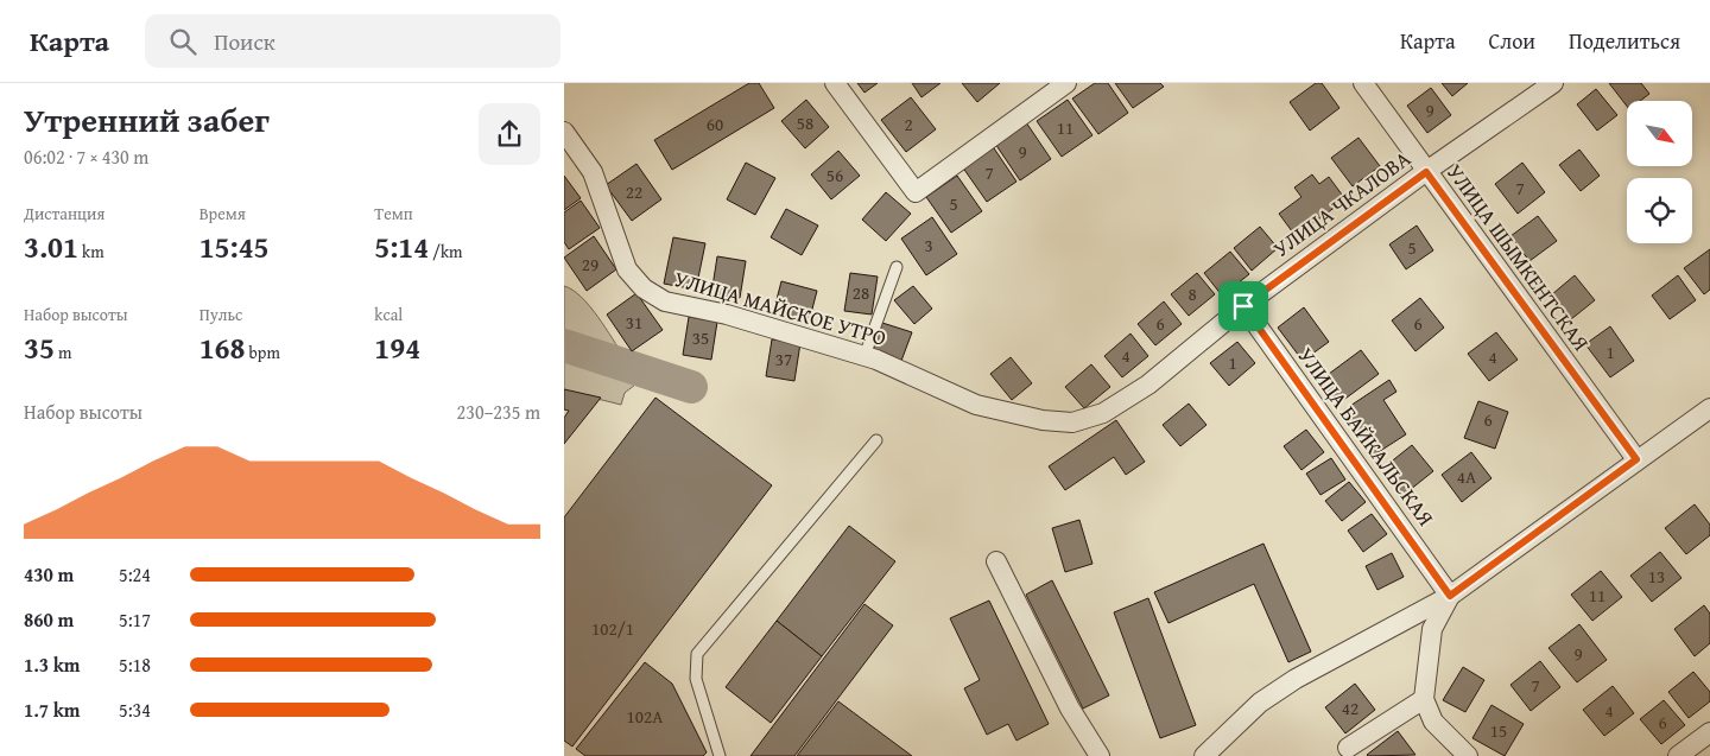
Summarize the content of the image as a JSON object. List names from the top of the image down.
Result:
{
  "streets": {
    "street": [
      "УЛИЦА ЧКАЛОВА",
      "УЛИЦА ШЫМКЕНТСКАЯ",
      "УЛИЦА МАЙСКОЕ УТРО",
      "УЛИЦА БАЙКАЛЬСКАЯ"
    ]
  },
  "crossings": [
    ["УЛИЦА ЧКАЛОВА", "УЛИЦА ШЫМКЕНТСКАЯ"],
    ["УЛИЦА ЧКАЛОВА", "УЛИЦА МАЙСКОЕ УТРО"],
    ["УЛИЦА ЧКАЛОВА", "УЛИЦА БАЙКАЛЬСКАЯ"]
  ],
  "house_numbers": [
    "9",
    "58",
    "60",
    "2",
    "11",
    "9",
    "7",
    "56",
    "7",
    "22",
    "5",
    "3",
    "5",
    "29",
    "28",
    "8",
    "31",
    "6",
    "6",
    "35",
    "1",
    "4",
    "4",
    "37",
    "1",
    "6",
    "4А",
    "13",
    "11",
    "102/1",
    "9",
    "7",
    "42",
    "4",
    "102А",
    "6",
    "15"
  ],
  "north": "bottom right",
  "page": {
    "header": "Карта",
    "search": "Поиск",
    "nav": ["Карта", "Слои", "Поделиться"],
    "heading": ["Утренний забег", "06:02 · 7 × 430 m"],
    "stats": [
      ["Дистанция", "3.01 km"],
      ["Время", "15:45"],
      ["Темп", "5:14 /km"],
      ["Набор высоты", "35 m"],
      ["Пульс", "168 bpm"],
      ["kcal", "194"]
    ],
    "chart": ["Набор высоты", "230–235 m"],
    "list": [
      {
        "name": "430 m",
        "note": "5:24"
      },
      {
        "name": "860 m",
        "note": "5:17"
      },
      {
        "name": "1.3 km",
        "note": "5:18"
      },
      {
        "name": "1.7 km",
        "note": "5:34"
      }
    ]
  }
}
